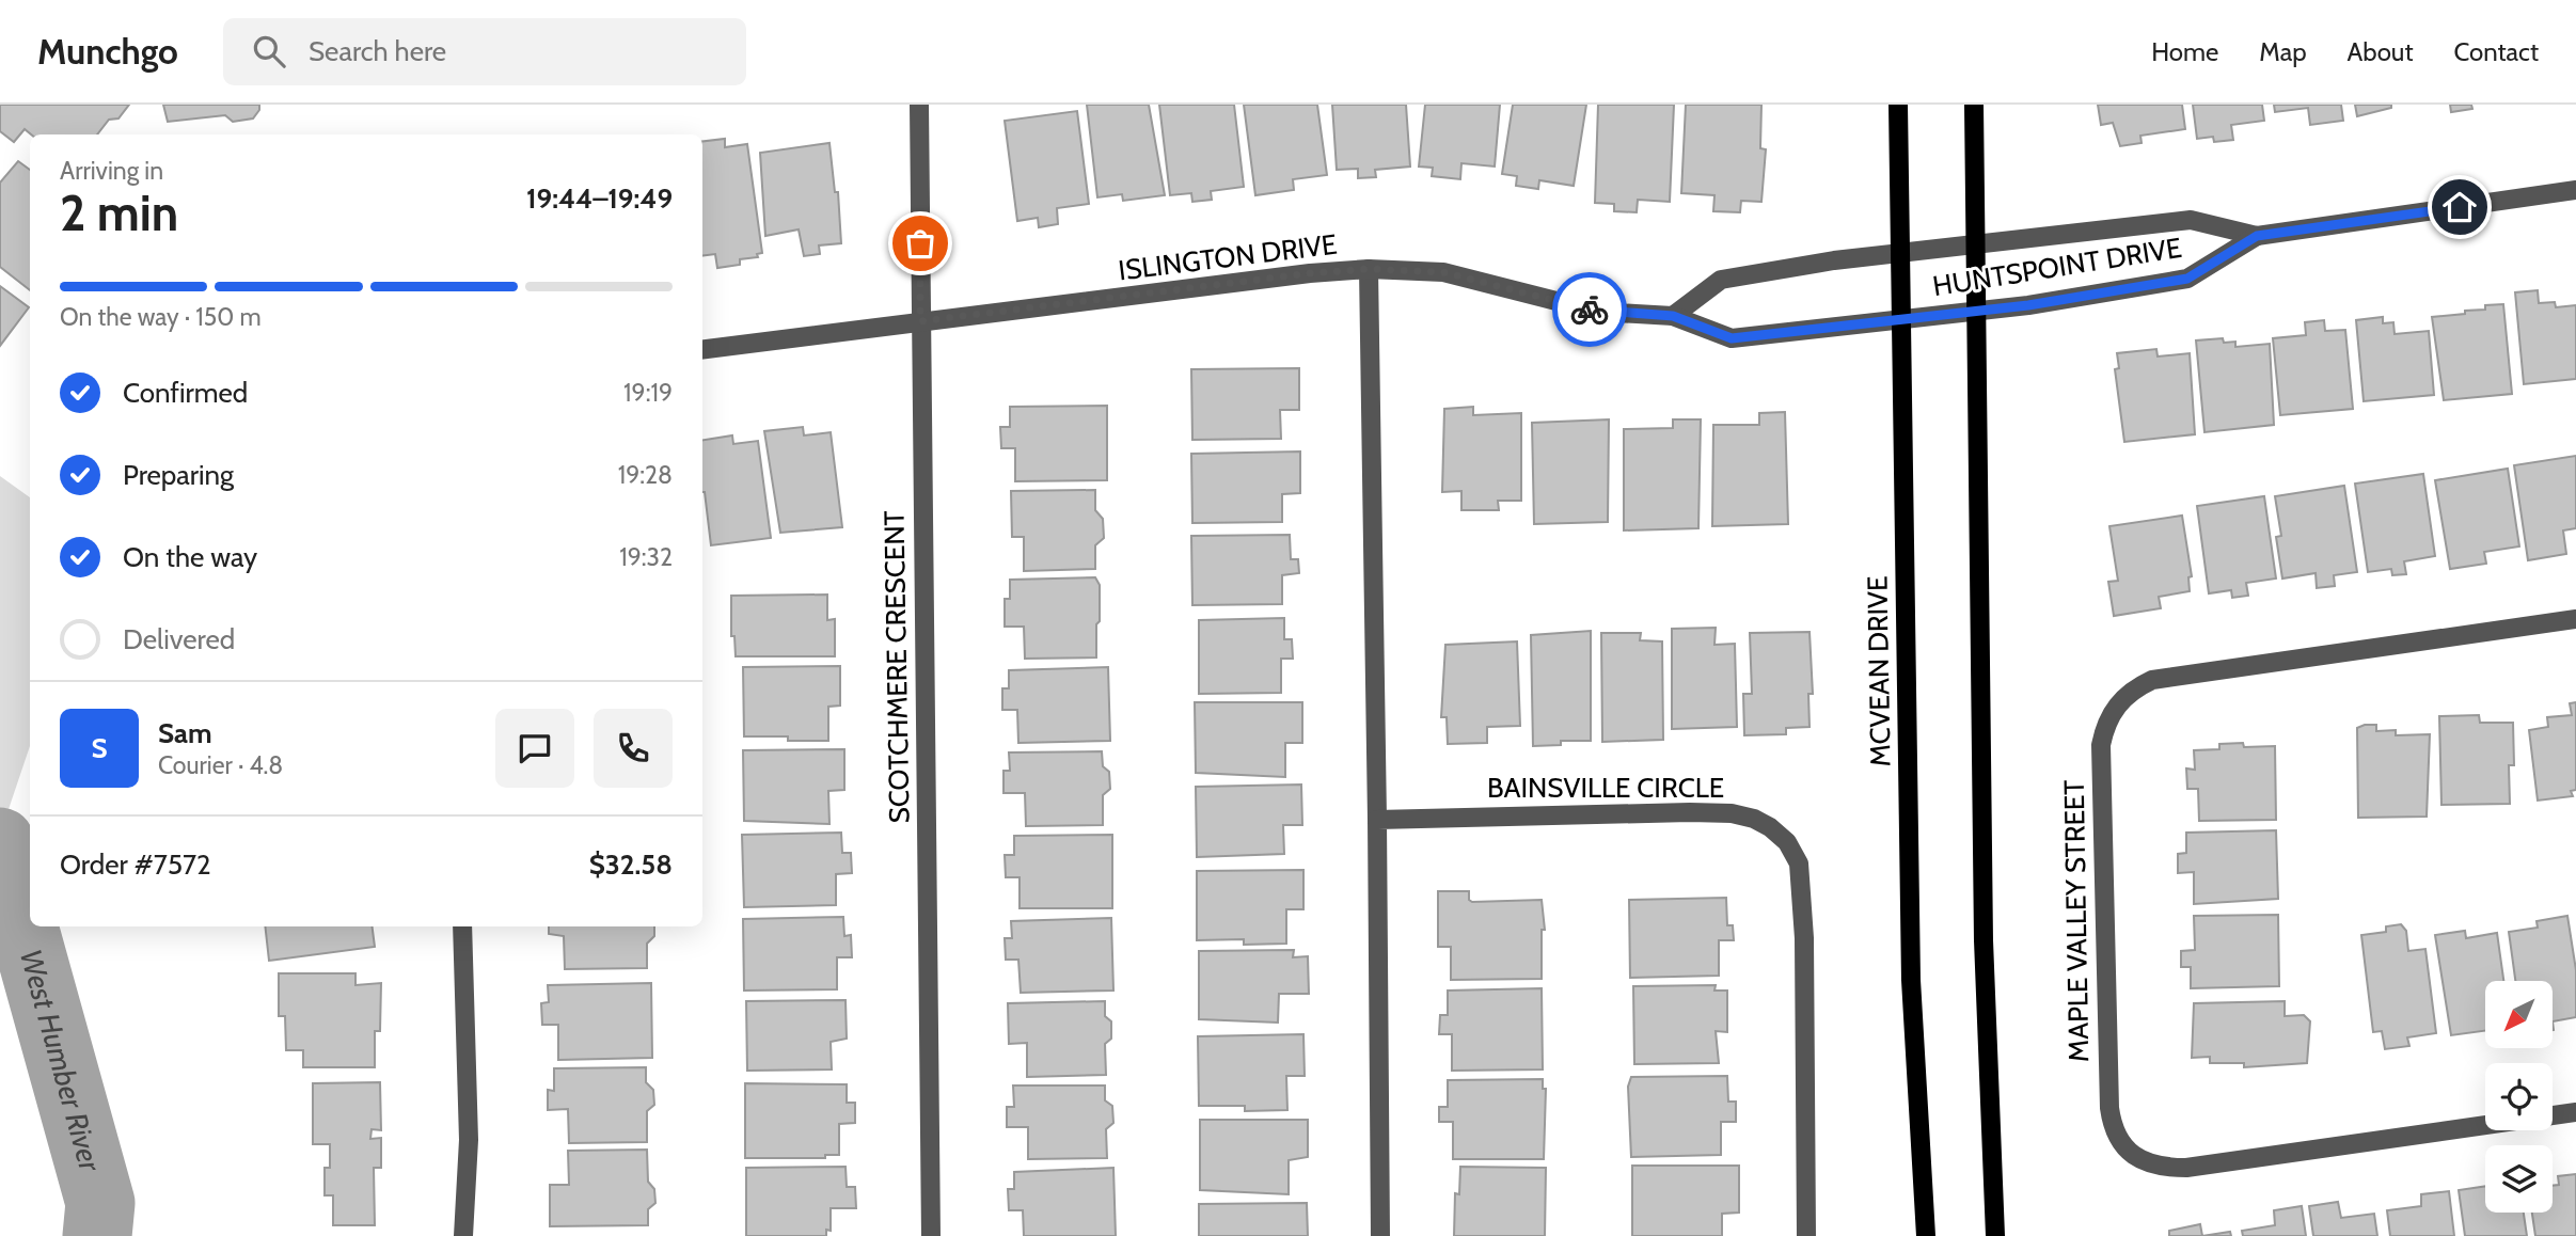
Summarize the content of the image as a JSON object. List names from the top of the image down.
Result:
{
  "streets": {
    "main road": ["MCVEAN DRIVE"],
    "street": [
      "ISLINGTON DRIVE",
      "HUNTSPOINT DRIVE",
      "SCOTCHMERE CRESCENT",
      "BAINSVILLE CIRCLE",
      "MAPLE VALLEY STREET"
    ]
  },
  "crossings": [
    ["ISLINGTON DRIVE", "HUNTSPOINT DRIVE"],
    ["ISLINGTON DRIVE", "SCOTCHMERE CRESCENT"],
    ["ISLINGTON DRIVE", "MCVEAN DRIVE"],
    ["HUNTSPOINT DRIVE", "MCVEAN DRIVE"]
  ],
  "water": ["West Humber River"],
  "north": "bottom left",
  "page": {
    "header": "Munchgo",
    "search": "Search here",
    "nav": [
      "Home",
      "Map",
      "About",
      "Contact"
    ],
    "heading": ["2 min", "Arriving in", "19:44–19:49"],
    "panel": [
      "Sam",
      "Courier · 4.8",
      "Order #7572",
      "$32.58"
    ],
    "bar": "On the way · 150 m",
    "list": [
      ["Confirmed", "19:19"],
      ["Preparing", "19:28"],
      ["On the way", "19:32"],
      "Delivered"
    ],
    "round": "S"
  }
}
